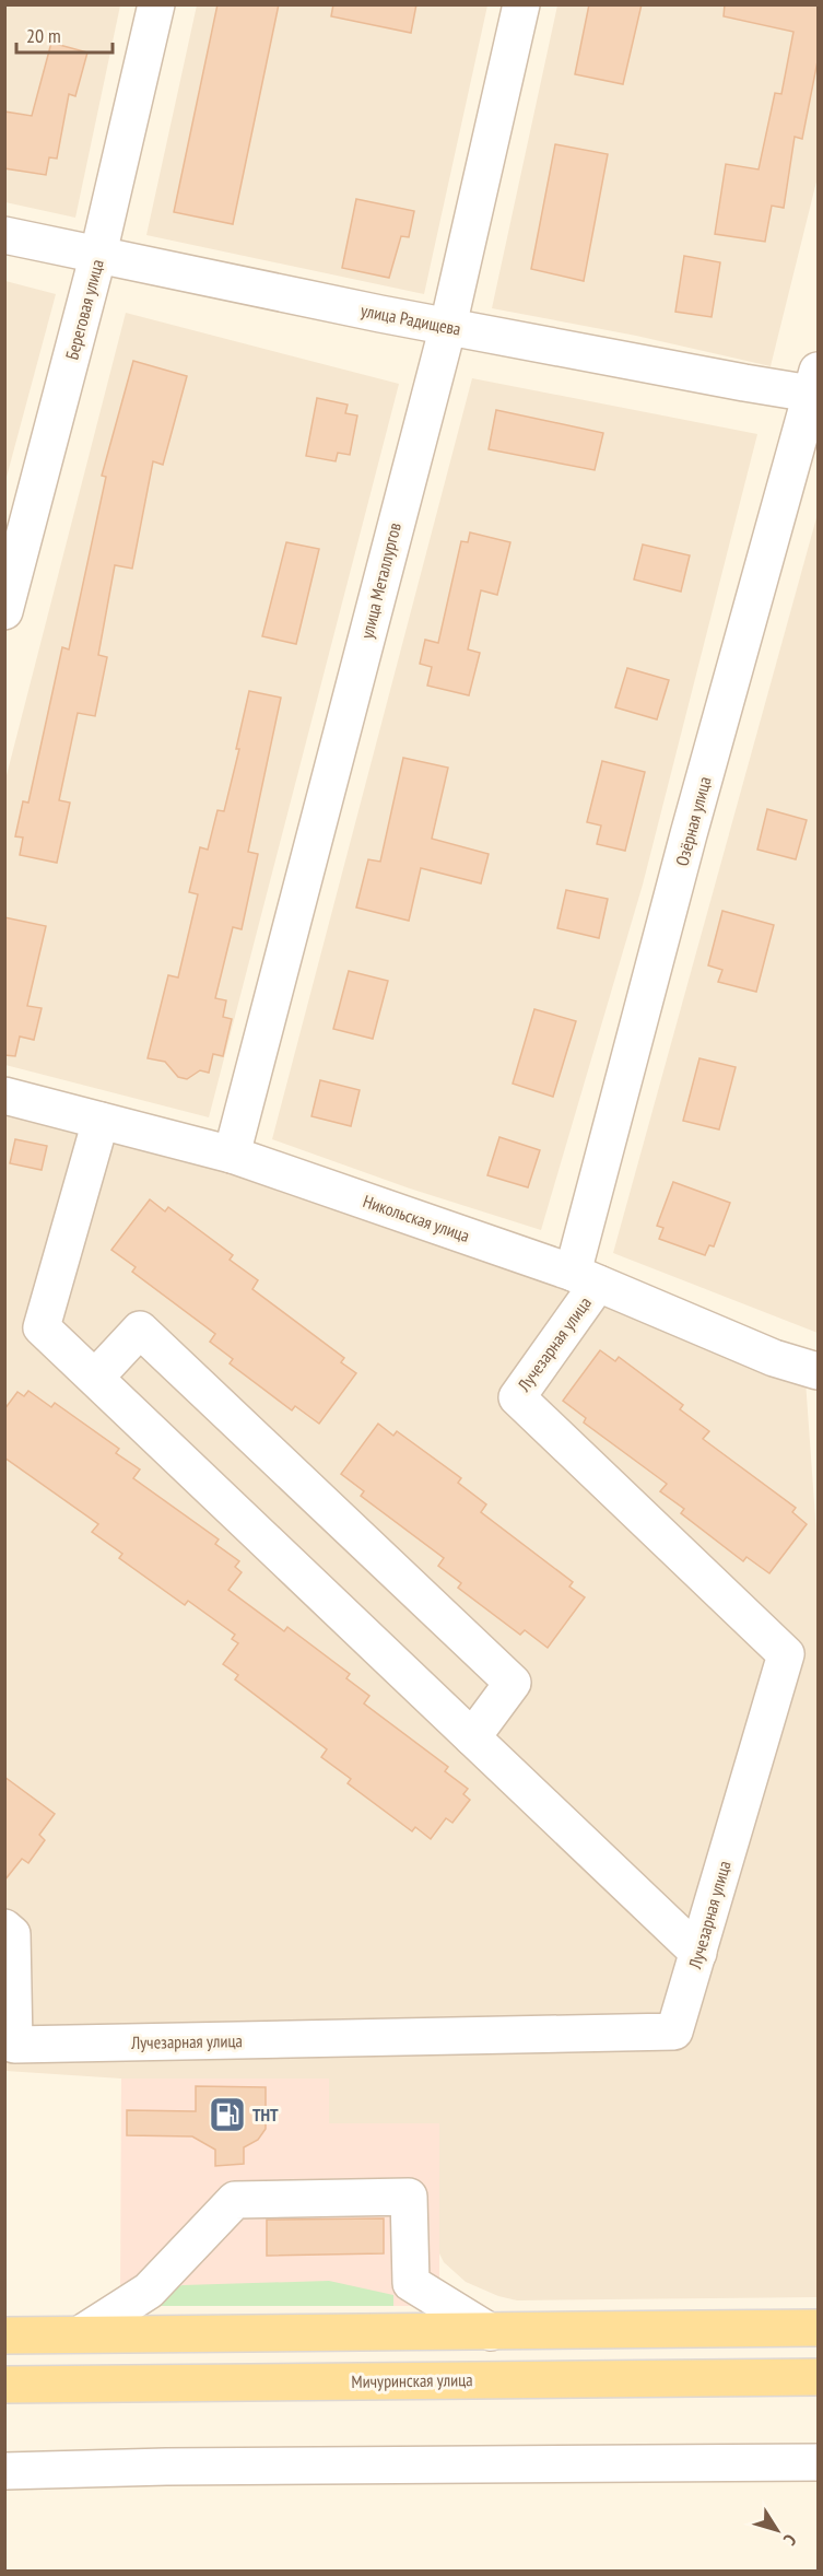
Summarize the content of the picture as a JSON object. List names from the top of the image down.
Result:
{
  "streets": {
    "main road": ["Мичуринская улица"],
    "street": [
      "Береговая улица",
      "улица Радищева",
      "улица Металлургов",
      "Озёрная улица",
      "Никольская улица",
      "Лучезарная улица"
    ]
  },
  "crossings": [
    ["Береговая улица", "улица Радищева"],
    ["улица Радищева", "улица Металлургов"],
    ["улица Радищева", "Озёрная улица"],
    ["улица Металлургов", "Никольская улица"],
    ["Озёрная улица", "Никольская улица"],
    ["Озёрная улица", "Лучезарная улица"],
    ["Никольская улица", "Лучезарная улица"]
  ],
  "places": {
    "fuel station": ["ТНТ"]
  },
  "scale_bar": "20 m",
  "north": "bottom right"
}
